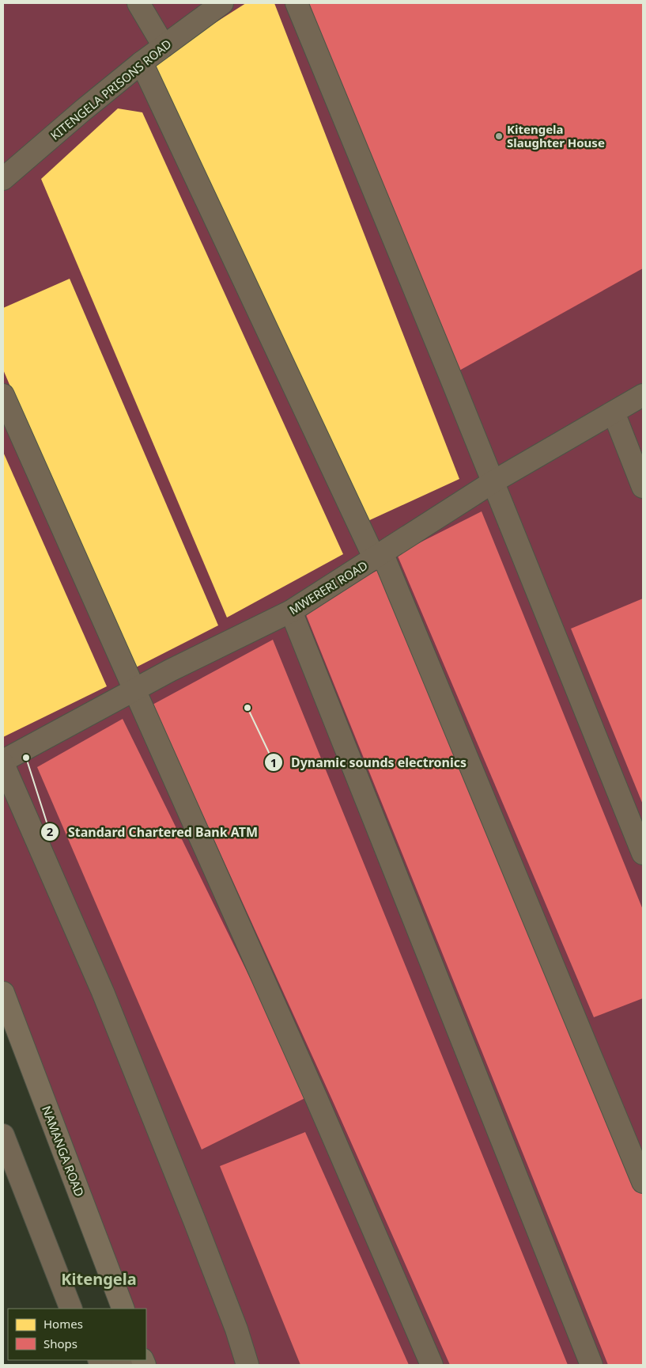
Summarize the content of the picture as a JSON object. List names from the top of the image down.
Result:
{
  "streets": {
    "highway": ["NAMANGA ROAD"],
    "street": ["KITENGELA PRISONS ROAD", "MWERERI ROAD"]
  },
  "districts": ["Kitengela"],
  "places": ["Kitengela Slaughter House", "Dynamic sounds electronics", "Standard Chartered Bank ATM"],
  "legend": ["Homes", "Shops"]
}
